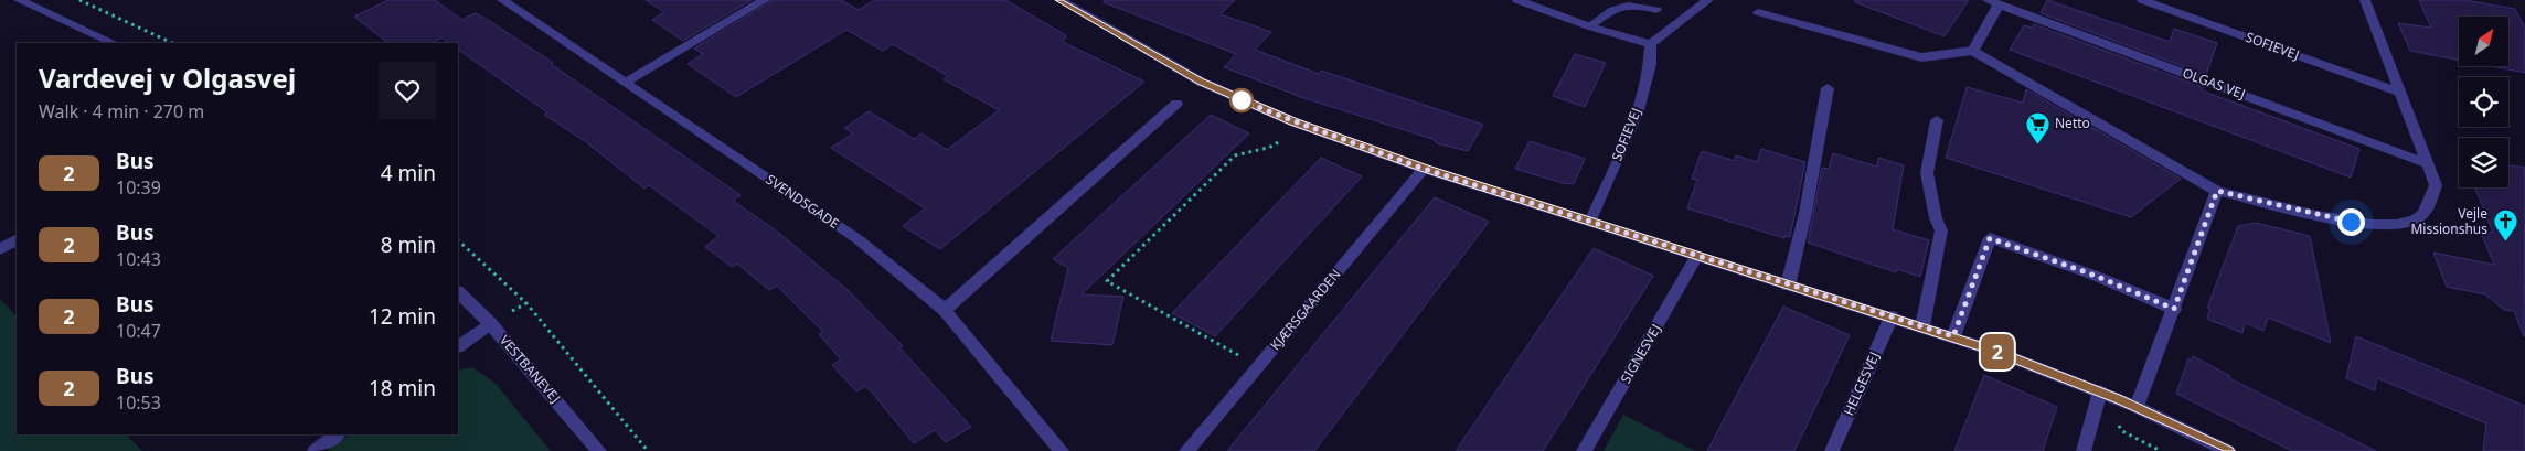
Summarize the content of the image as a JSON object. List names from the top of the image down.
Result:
{
  "streets": {
    "street": [
      "SOFIEVEJ",
      "OLGAS VEJ",
      "SVENDSGADE",
      "KJÆRSGAARDEN",
      "SIGNESVEJ",
      "VESTBANEVEJ",
      "HELGESVEJ"
    ]
  },
  "places": {
    "supermarket": ["Netto"],
    "church": ["Vejle Missionshus"]
  },
  "lines": ["bus line 2"],
  "north": "top right",
  "page": {
    "on_map": "2",
    "heading": ["Vardevej v Olgasvej", "Walk · 4 min · 270 m"],
    "list": [
      {
        "mark": "2",
        "name": "Bus",
        "note": "10:39",
        "value": "4 min"
      },
      {
        "mark": "2",
        "name": "Bus",
        "note": "10:43",
        "value": "8 min"
      },
      {
        "mark": "2",
        "name": "Bus",
        "note": "10:47",
        "value": "12 min"
      },
      {
        "mark": "2",
        "name": "Bus",
        "note": "10:53",
        "value": "18 min"
      }
    ]
  }
}
